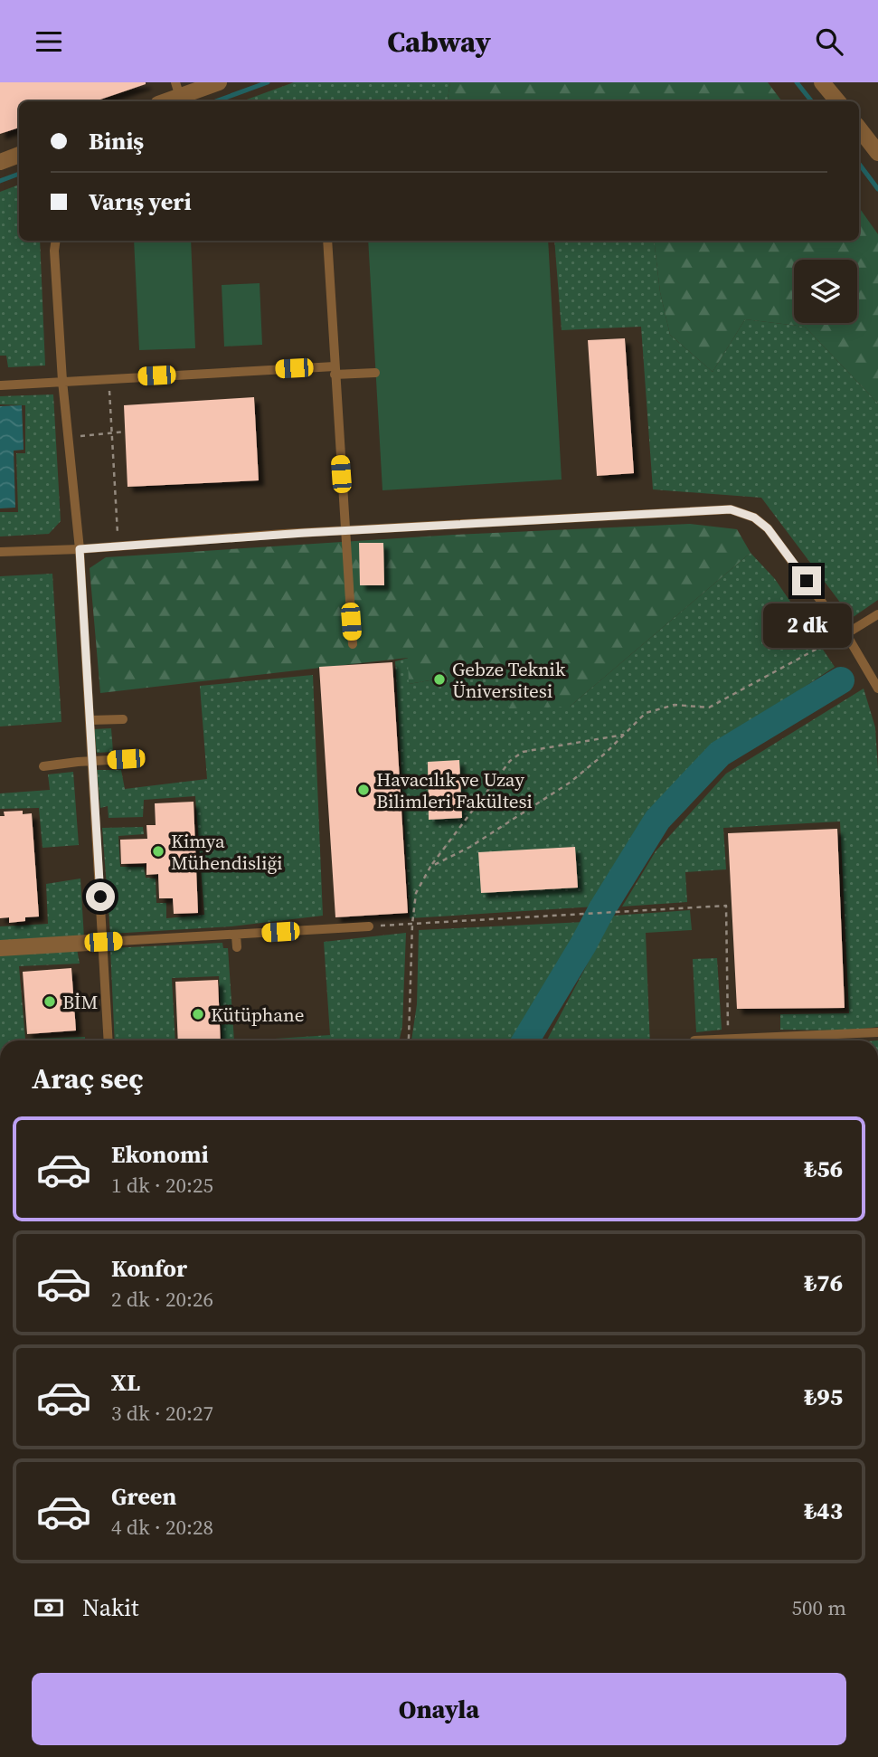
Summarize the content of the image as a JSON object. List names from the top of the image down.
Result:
{
  "places": [
    "Gebze Teknik Üniversitesi",
    "Havacılık ve Uzay Bilimleri Fakültesi",
    "Kimya Mühendisliği",
    "BİM",
    "Kütüphane"
  ],
  "page": {
    "header": "Cabway",
    "banner": ["Biniş", "Varış yeri"],
    "bubble": "2 dk",
    "heading": "Araç seç",
    "list": [
      {
        "name": "Ekonomi",
        "note": "1 dk · 20:25",
        "value": "₺56"
      },
      {
        "name": "Konfor",
        "note": "2 dk · 20:26",
        "value": "₺76"
      },
      {
        "name": "XL",
        "note": "3 dk · 20:27",
        "value": "₺95"
      },
      {
        "name": "Green",
        "note": "4 dk · 20:28",
        "value": "₺43"
      }
    ],
    "pay": ["Nakit", "500 m"],
    "buttons": "Onayla"
  }
}
